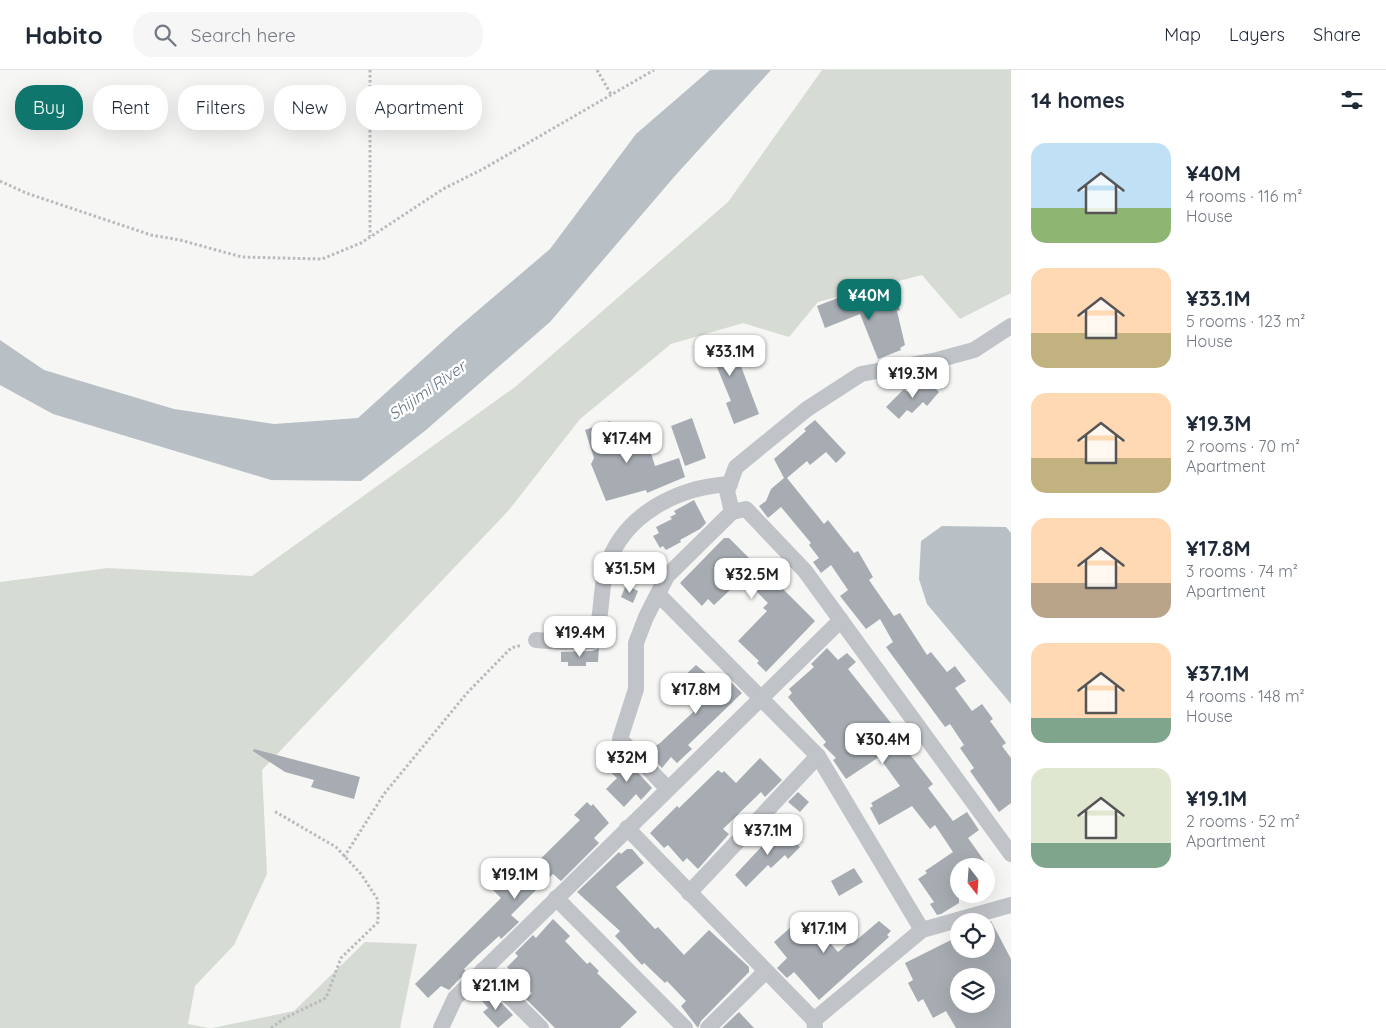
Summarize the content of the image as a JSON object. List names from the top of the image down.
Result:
{
  "water": ["Shijimi River"],
  "north": "bottom",
  "page": {
    "header": "Habito",
    "search": "Search here",
    "nav": ["Map", "Layers", "Share"],
    "heading": "14 homes",
    "chip": [
      "Buy",
      "Rent",
      "Filters",
      "New",
      "Apartment"
    ],
    "list": [
      {
        "name": "¥40M",
        "note": "4 rooms · 116 m² · House"
      },
      {
        "name": "¥33.1M",
        "note": "5 rooms · 123 m² · House"
      },
      {
        "name": "¥19.3M",
        "note": "2 rooms · 70 m² · Apartment"
      },
      {
        "name": "¥17.8M",
        "note": "3 rooms · 74 m² · Apartment"
      },
      {
        "name": "¥37.1M",
        "note": "4 rooms · 148 m² · House"
      },
      {
        "name": "¥19.1M",
        "note": "2 rooms · 52 m² · Apartment"
      }
    ],
    "price": [
      "¥40M",
      "¥33.1M",
      "¥19.3M",
      "¥17.4M",
      "¥31.5M",
      "¥32.5M",
      "¥19.4M",
      "¥17.8M",
      "¥30.4M",
      "¥32M",
      "¥37.1M",
      "¥19.1M",
      "¥17.1M",
      "¥21.1M"
    ]
  }
}
